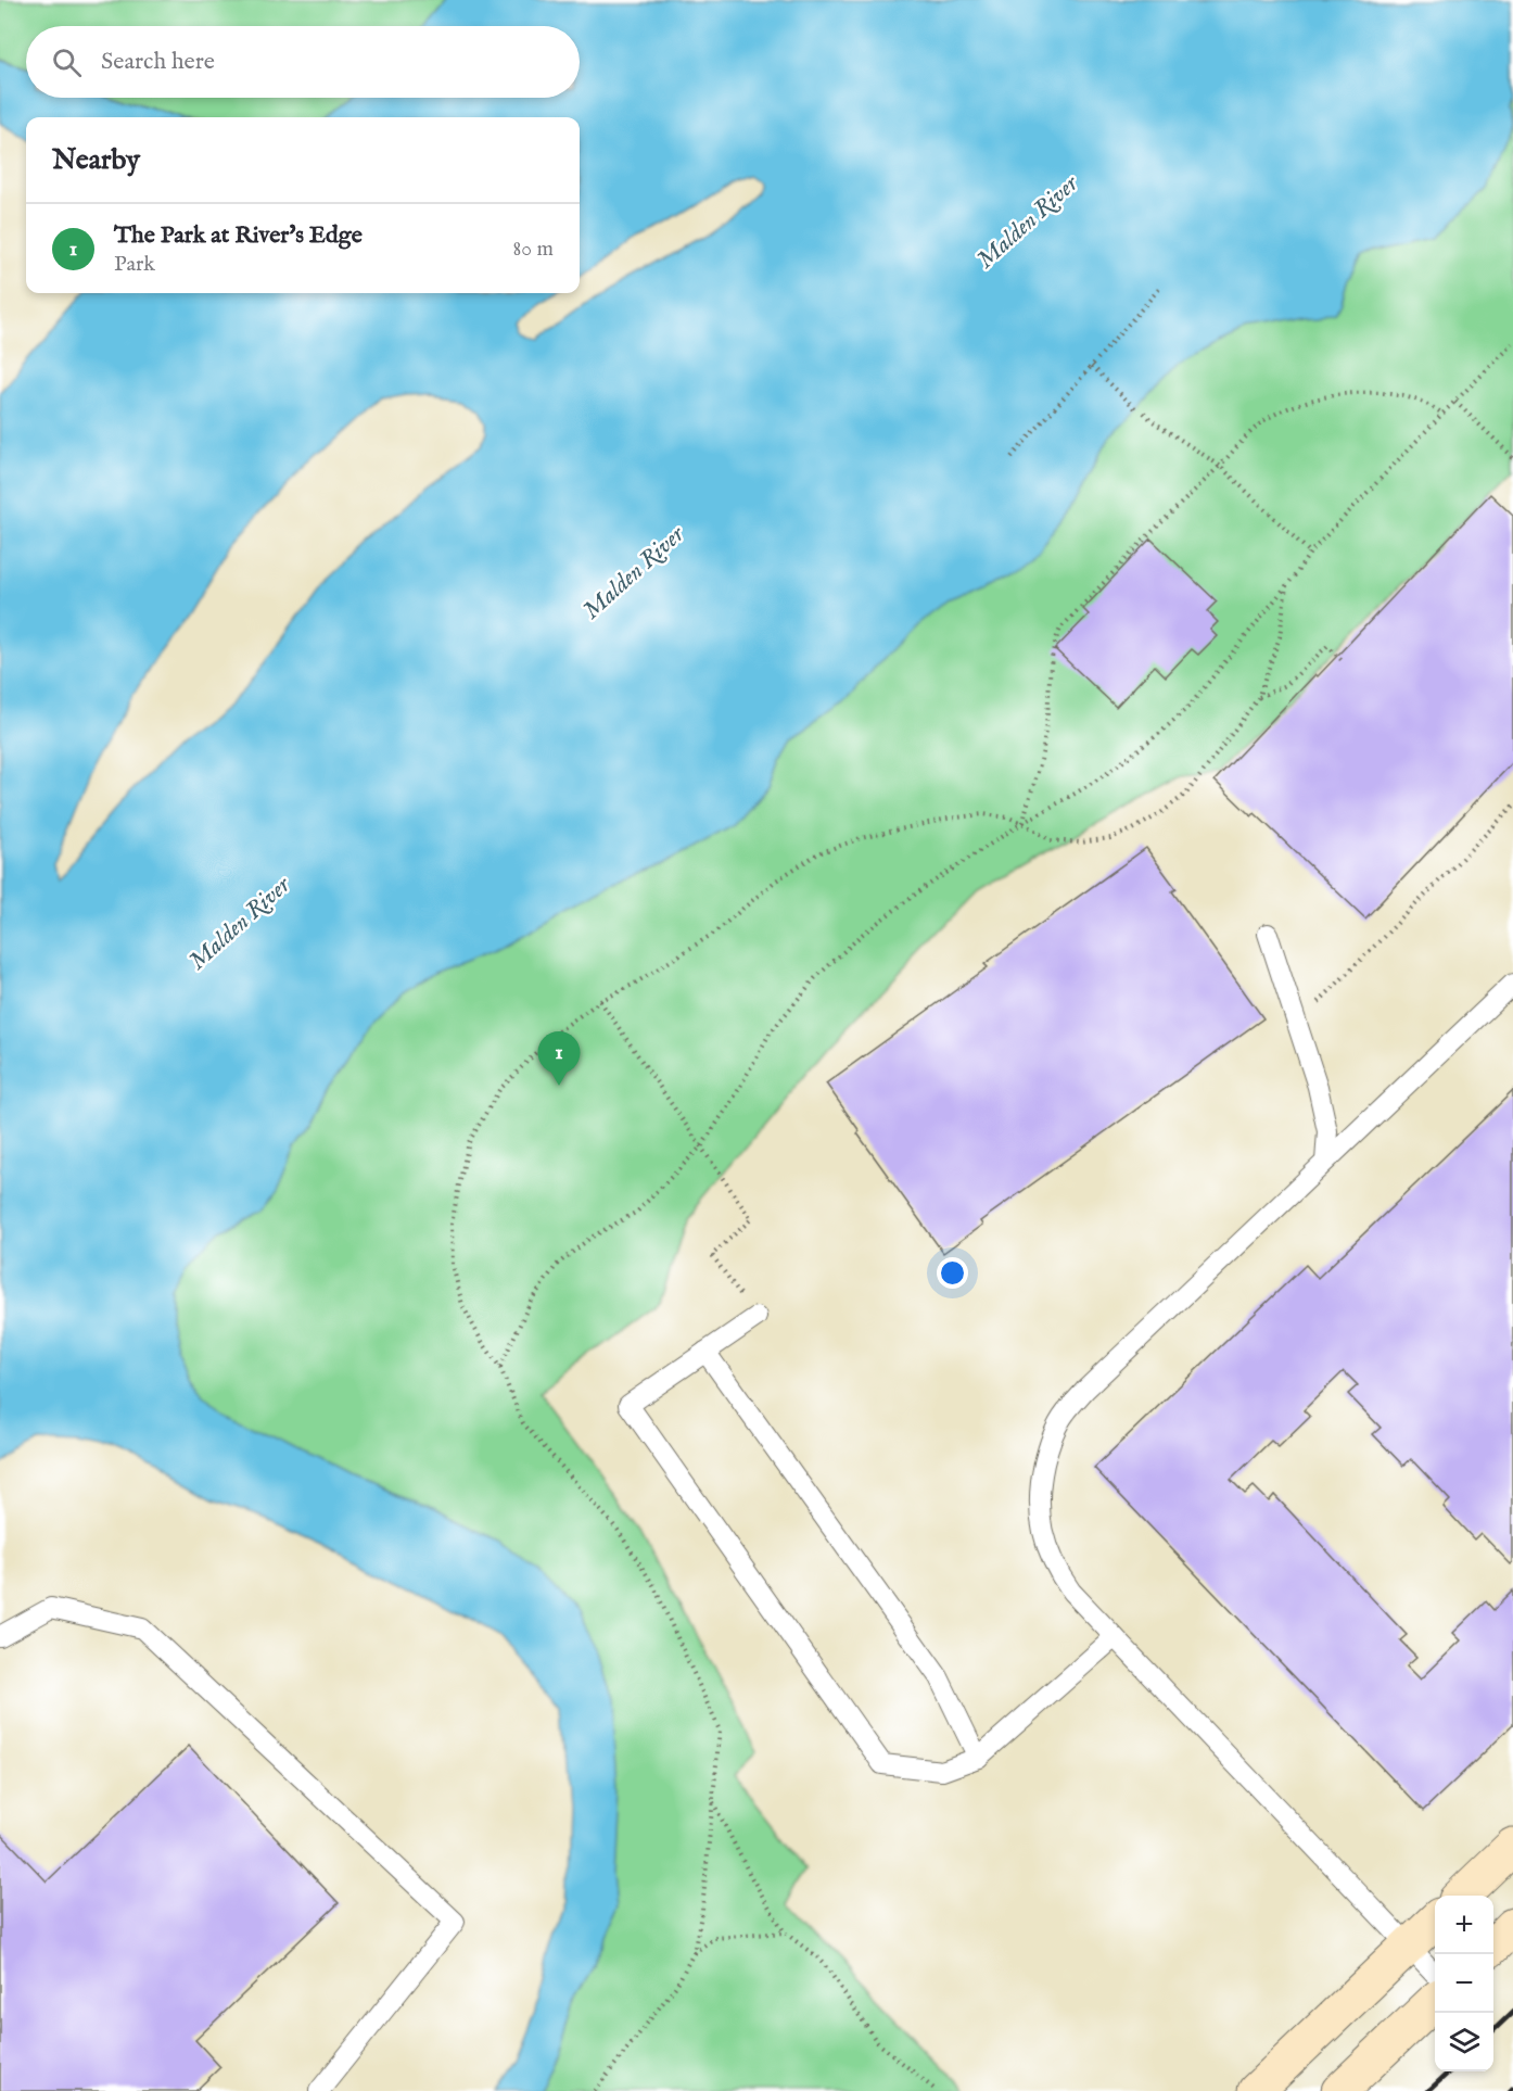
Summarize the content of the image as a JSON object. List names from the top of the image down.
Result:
{
  "water": ["Malden River"],
  "page": {
    "search": "Search here",
    "heading": "Nearby",
    "list": [
      {
        "mark": "1",
        "name": "The Park at River's Edge",
        "note": "Park",
        "value": "80 m"
      }
    ],
    "pins": "1",
    "map_buttons": ["+", "−"]
  }
}
